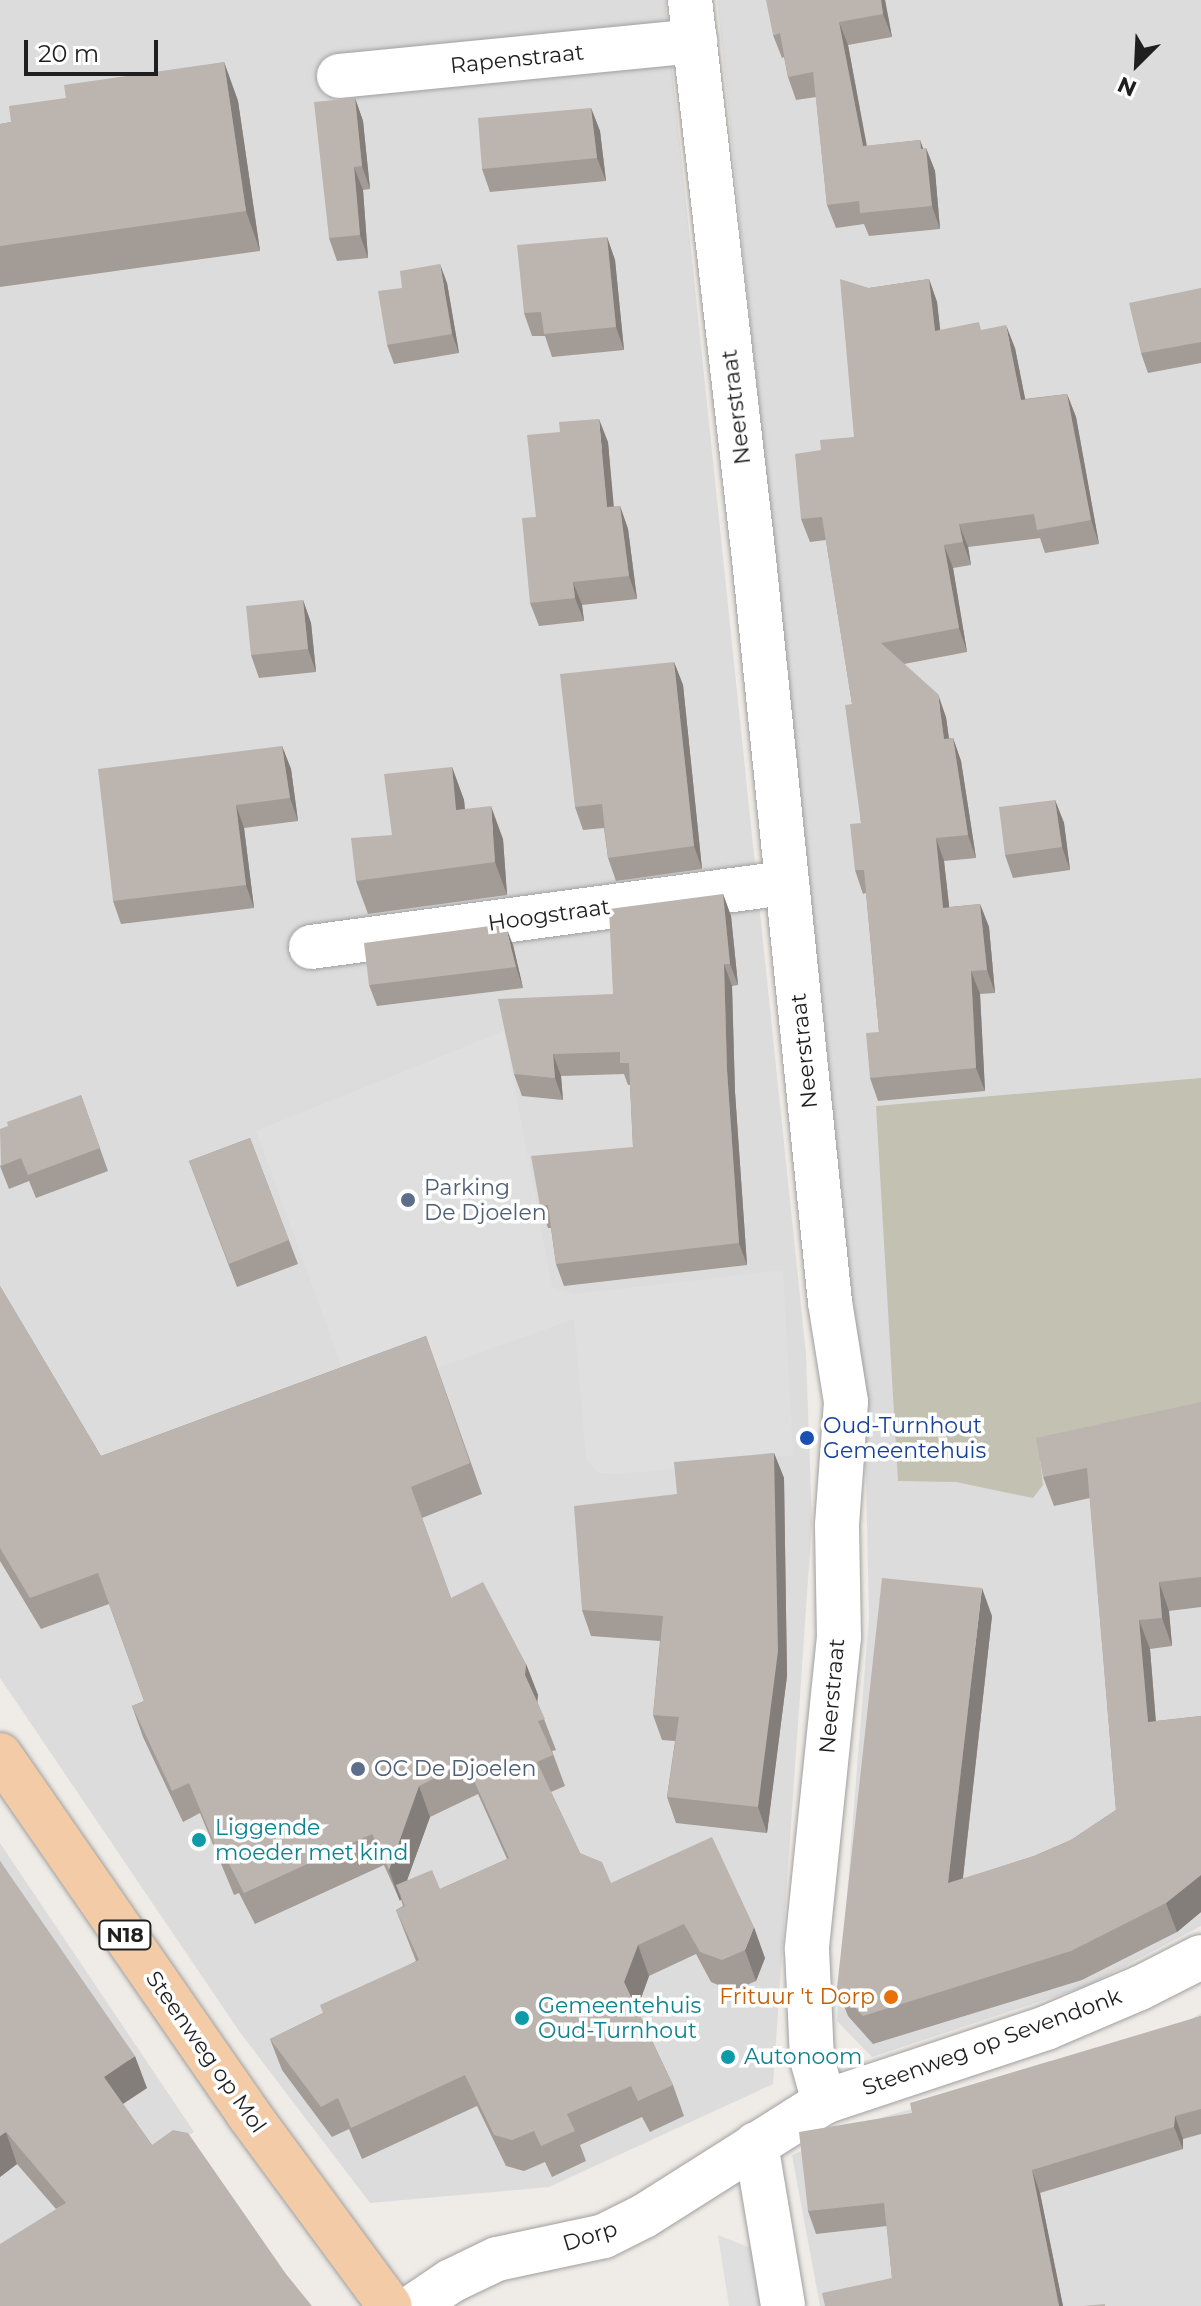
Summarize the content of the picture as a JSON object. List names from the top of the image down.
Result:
{
  "streets": {
    "main road": ["N18", "Steenweg op Mol"],
    "street": [
      "Rapenstraat",
      "Neerstraat",
      "Hoogstraat",
      "Steenweg op Sevendonk",
      "Dorp"
    ]
  },
  "crossings": [
    ["Rapenstraat", "Neerstraat"],
    ["Neerstraat", "Hoogstraat"],
    ["Neerstraat", "Steenweg op Sevendonk"],
    ["Neerstraat", "Dorp"],
    ["Steenweg op Sevendonk", "Dorp"]
  ],
  "places": [
    "Parking De Djoelen",
    "Oud-Turnhout Gemeentehuis",
    "OC De Djoelen",
    "Liggende moeder met kind",
    "Frituur 't Dorp",
    "Gemeentehuis Oud-Turnhout",
    "Autonoom"
  ],
  "scale_bar": "20 m",
  "north": "bottom left"
}
